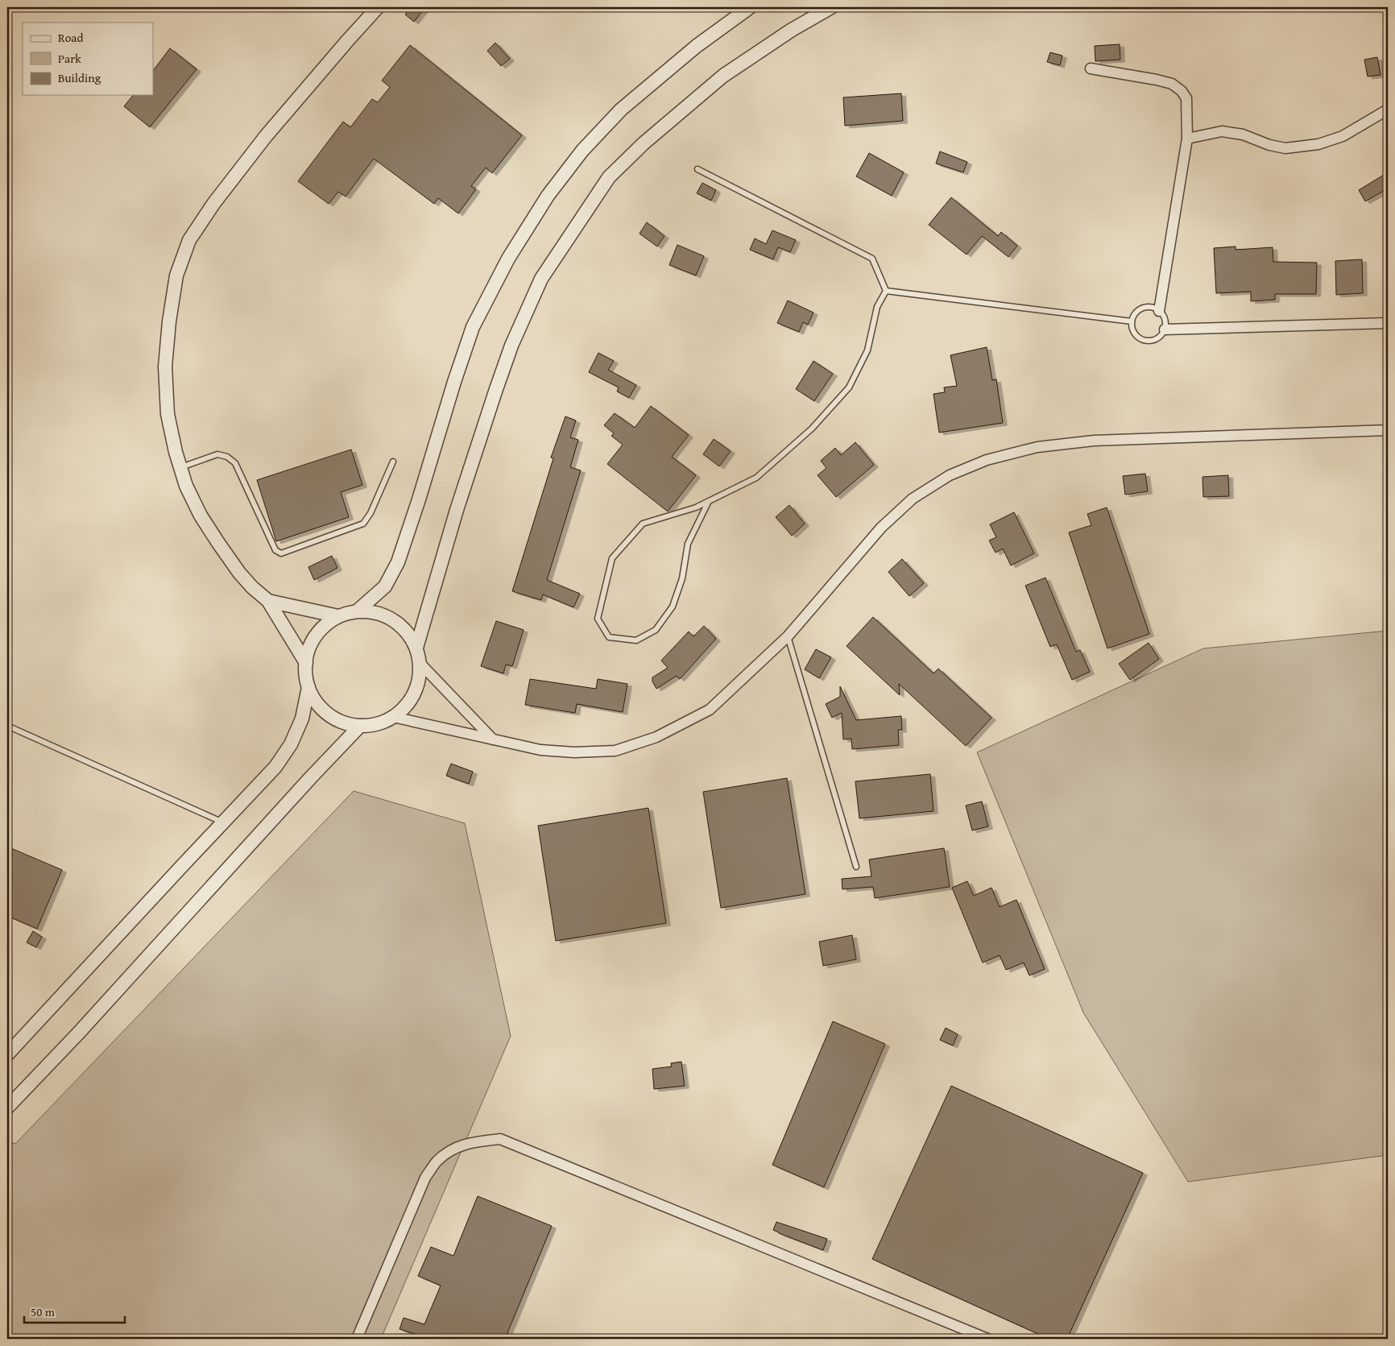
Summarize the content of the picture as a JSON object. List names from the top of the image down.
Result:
{
  "legend": ["Road", "Park", "Building"],
  "scale_bar": "50 m"
}
